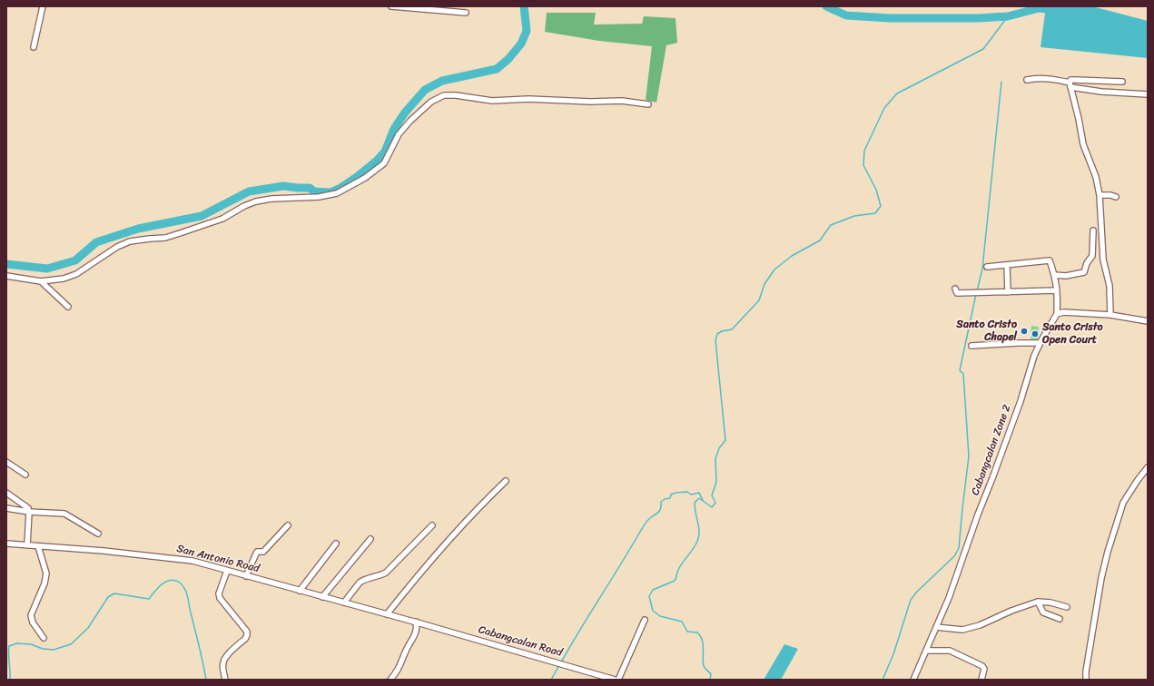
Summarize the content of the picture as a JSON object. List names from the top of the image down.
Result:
{
  "streets": {
    "street": ["Cabangcalan Zone 2", "San Antonio Road", "Cabangcalan Road"]
  },
  "crossings": [
    ["San Antonio Road", "Cabangcalan Road"]
  ],
  "places": ["Santo Cristo Chapel", "Santo Cristo Open Court"]
}
